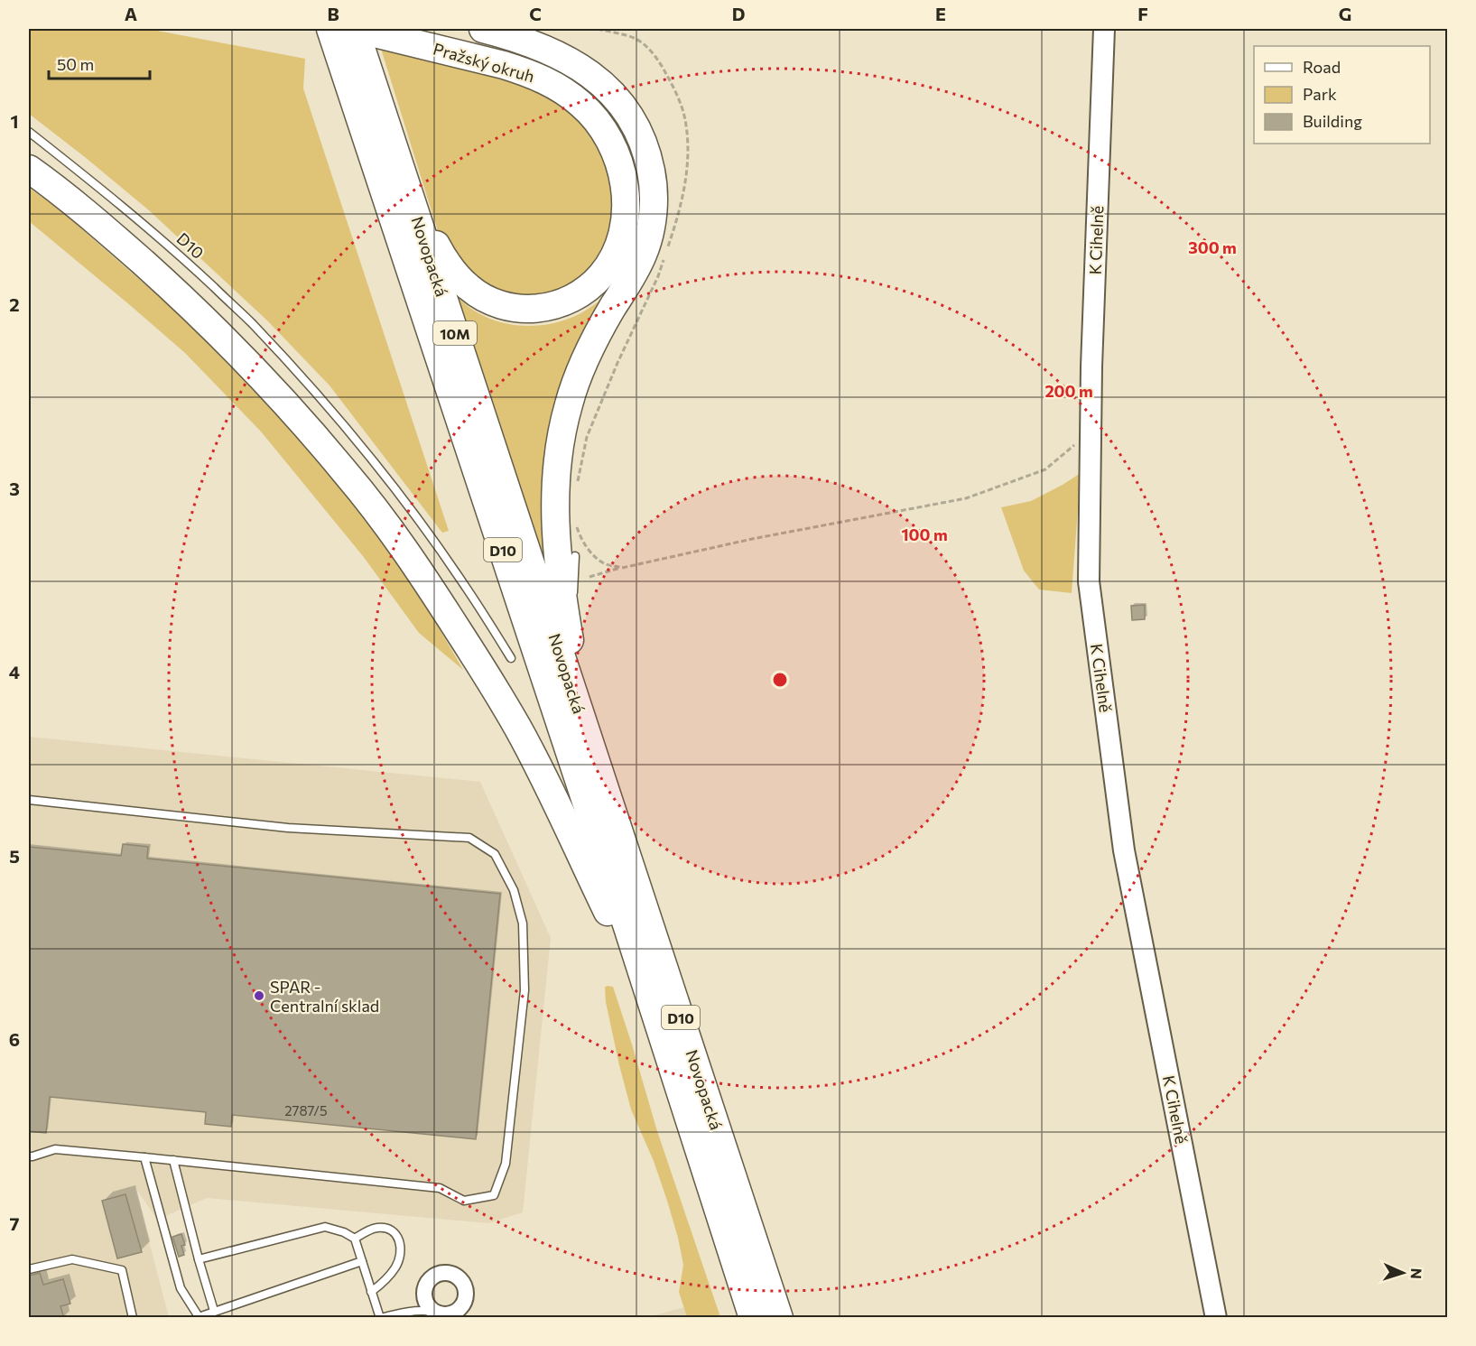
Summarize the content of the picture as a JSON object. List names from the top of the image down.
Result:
{
  "streets": {
    "highway": [
      "Pražský okruh",
      "D10",
      "Novopacká",
      "10M"
    ],
    "street": ["K Cihelně"]
  },
  "crossings": [
    ["Pražský okruh", "Novopacká"]
  ],
  "places": ["SPAR - Centralní sklad"],
  "house_numbers": ["2787/5"],
  "legend": ["Road", "Park", "Building"],
  "scale_bar": "50 m",
  "north": "right",
  "grid": {
    "columns": [
      "A",
      "B",
      "C",
      "D",
      "E",
      "F",
      "G"
    ],
    "rows": [
      "1",
      "2",
      "3",
      "4",
      "5",
      "6",
      "7"
    ]
  },
  "rings": ["300 m", "200 m", "100 m"]
}
